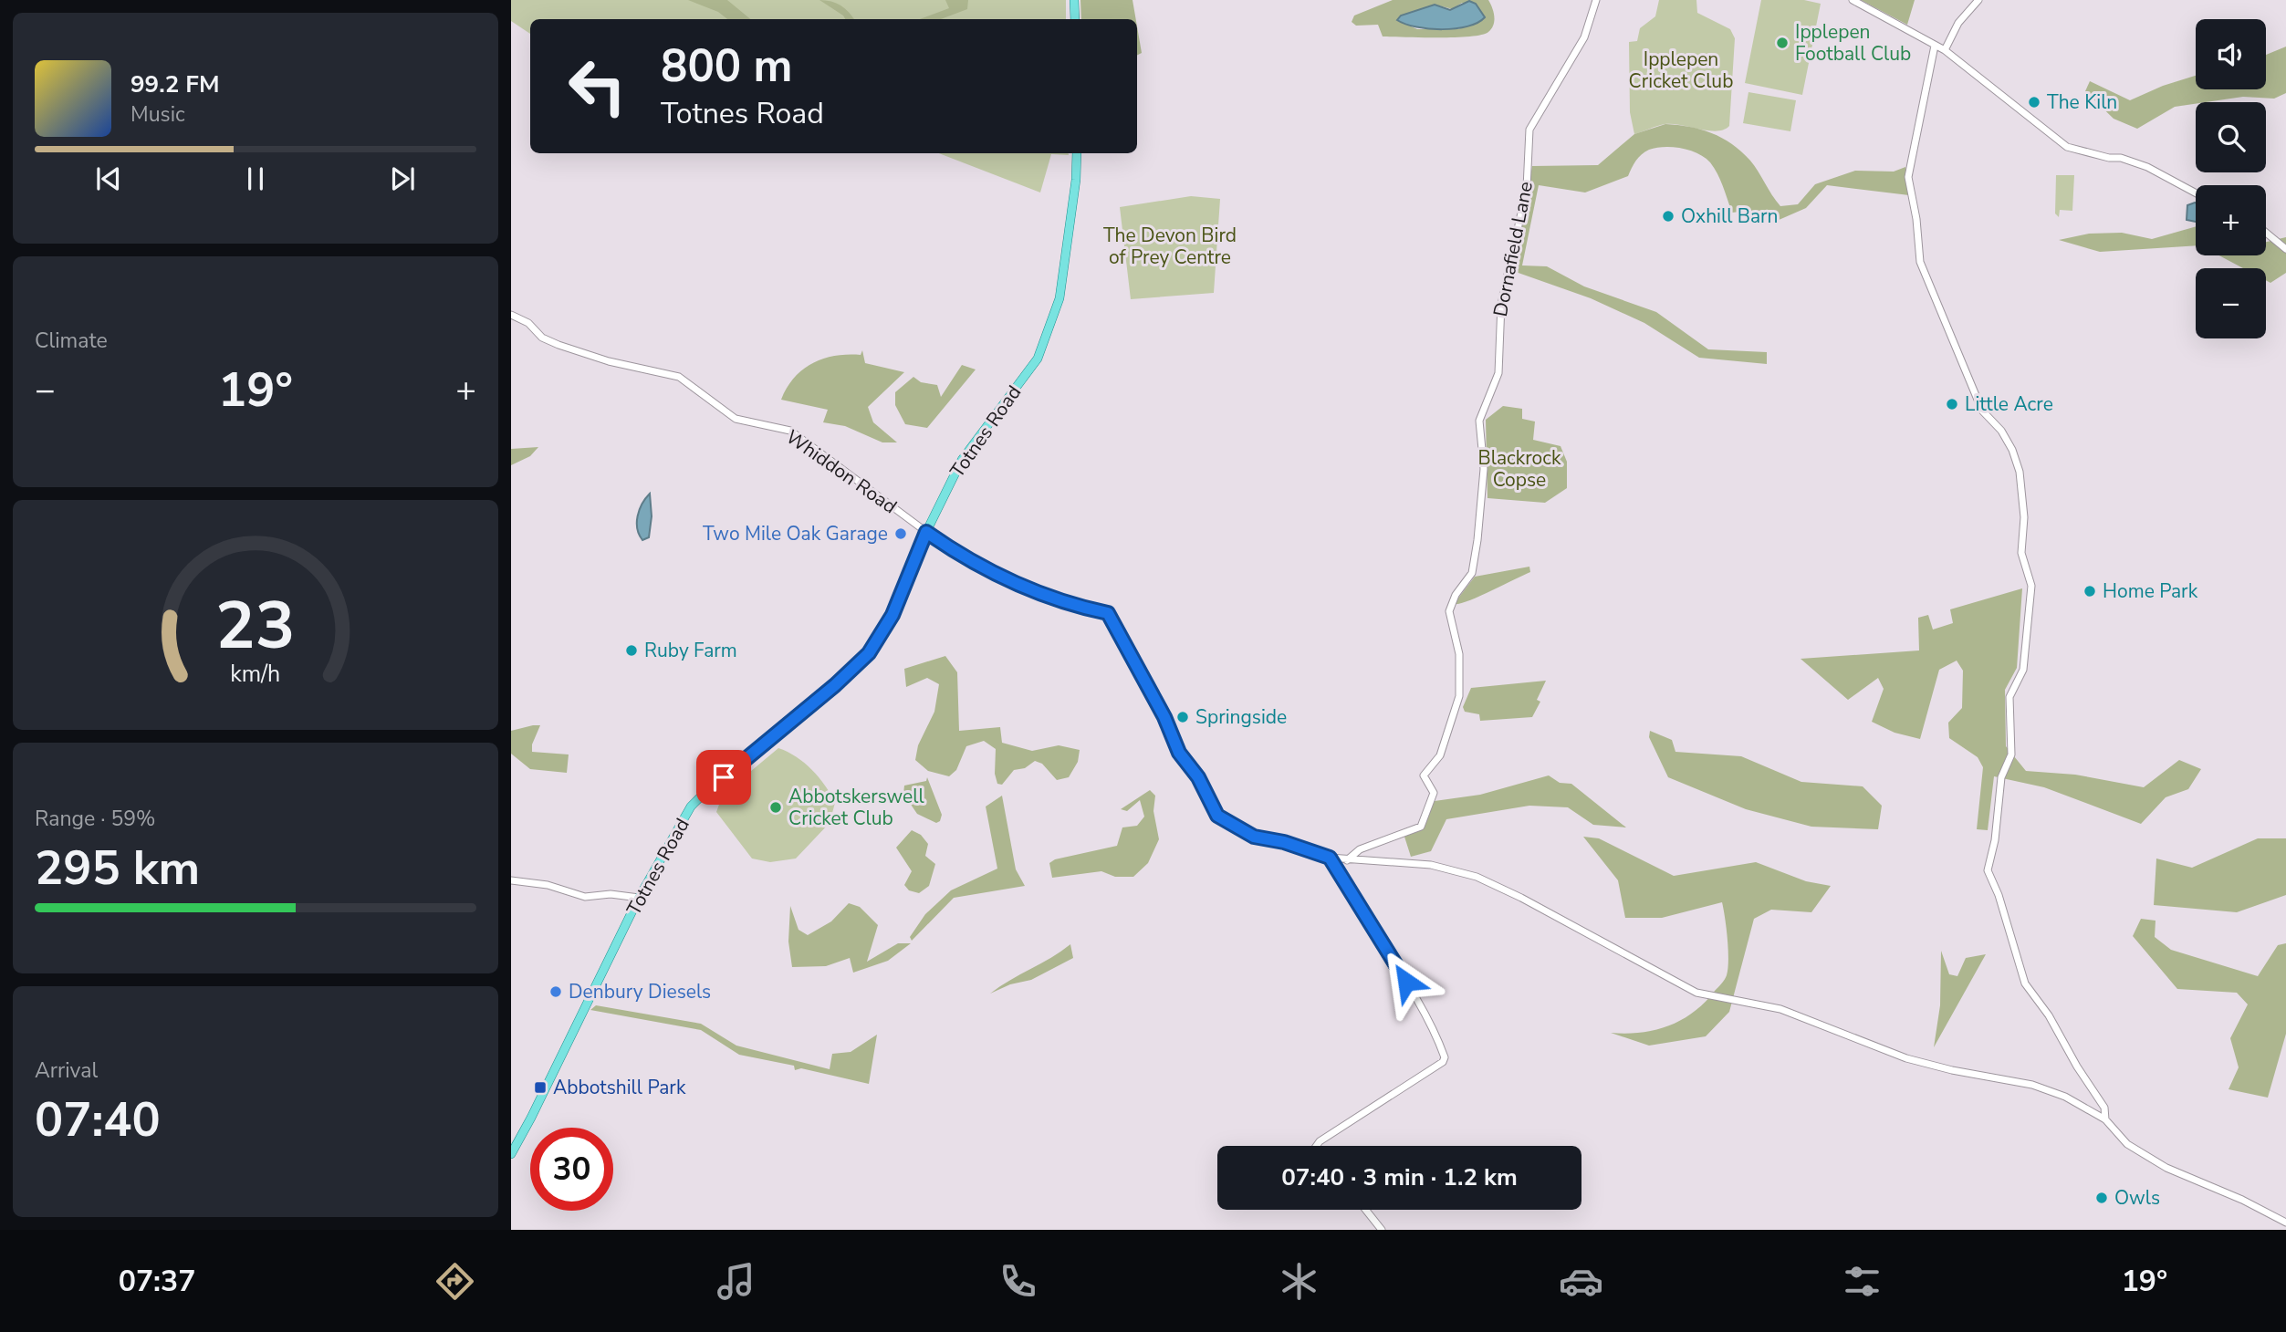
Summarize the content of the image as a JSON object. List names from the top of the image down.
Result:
{
  "streets": {
    "main road": ["Totnes Road"],
    "street": ["Dornafield Lane", "Whiddon Road"]
  },
  "crossings": [
    ["Dornafield Lane", "Whiddon Road"],
    ["Totnes Road", "Whiddon Road"]
  ],
  "parks": ["Ipplepen Cricket Club", "The Devon Bird of Prey Centre", "Blackrock Copse"],
  "places": {
    "other": [
      "Ipplepen Football Club",
      "The Kiln",
      "Oxhill Barn",
      "Little Acre",
      "Two Mile Oak Garage",
      "Home Park",
      "Ruby Farm",
      "Springside",
      "Abbotskerswell Cricket Club",
      "Denbury Diesels",
      "Owls"
    ],
    "transit": ["Abbotshill Park"]
  },
  "page": {
    "map_buttons": ["+", "−"],
    "turn": ["800 m", "Totnes Road"],
    "song": ["99.2 FM", "Music"],
    "tile": [
      "Climate",
      ["Range · 59%", "295 km"],
      ["Arrival", "07:40"]
    ],
    "heat": ["−", "19°", "+"],
    "limit": "30",
    "trip": "07:40 · 3 min · 1.2 km",
    "tabs": ["07:37", "19°"],
    "gauge": ["23", "km/h"]
  }
}
